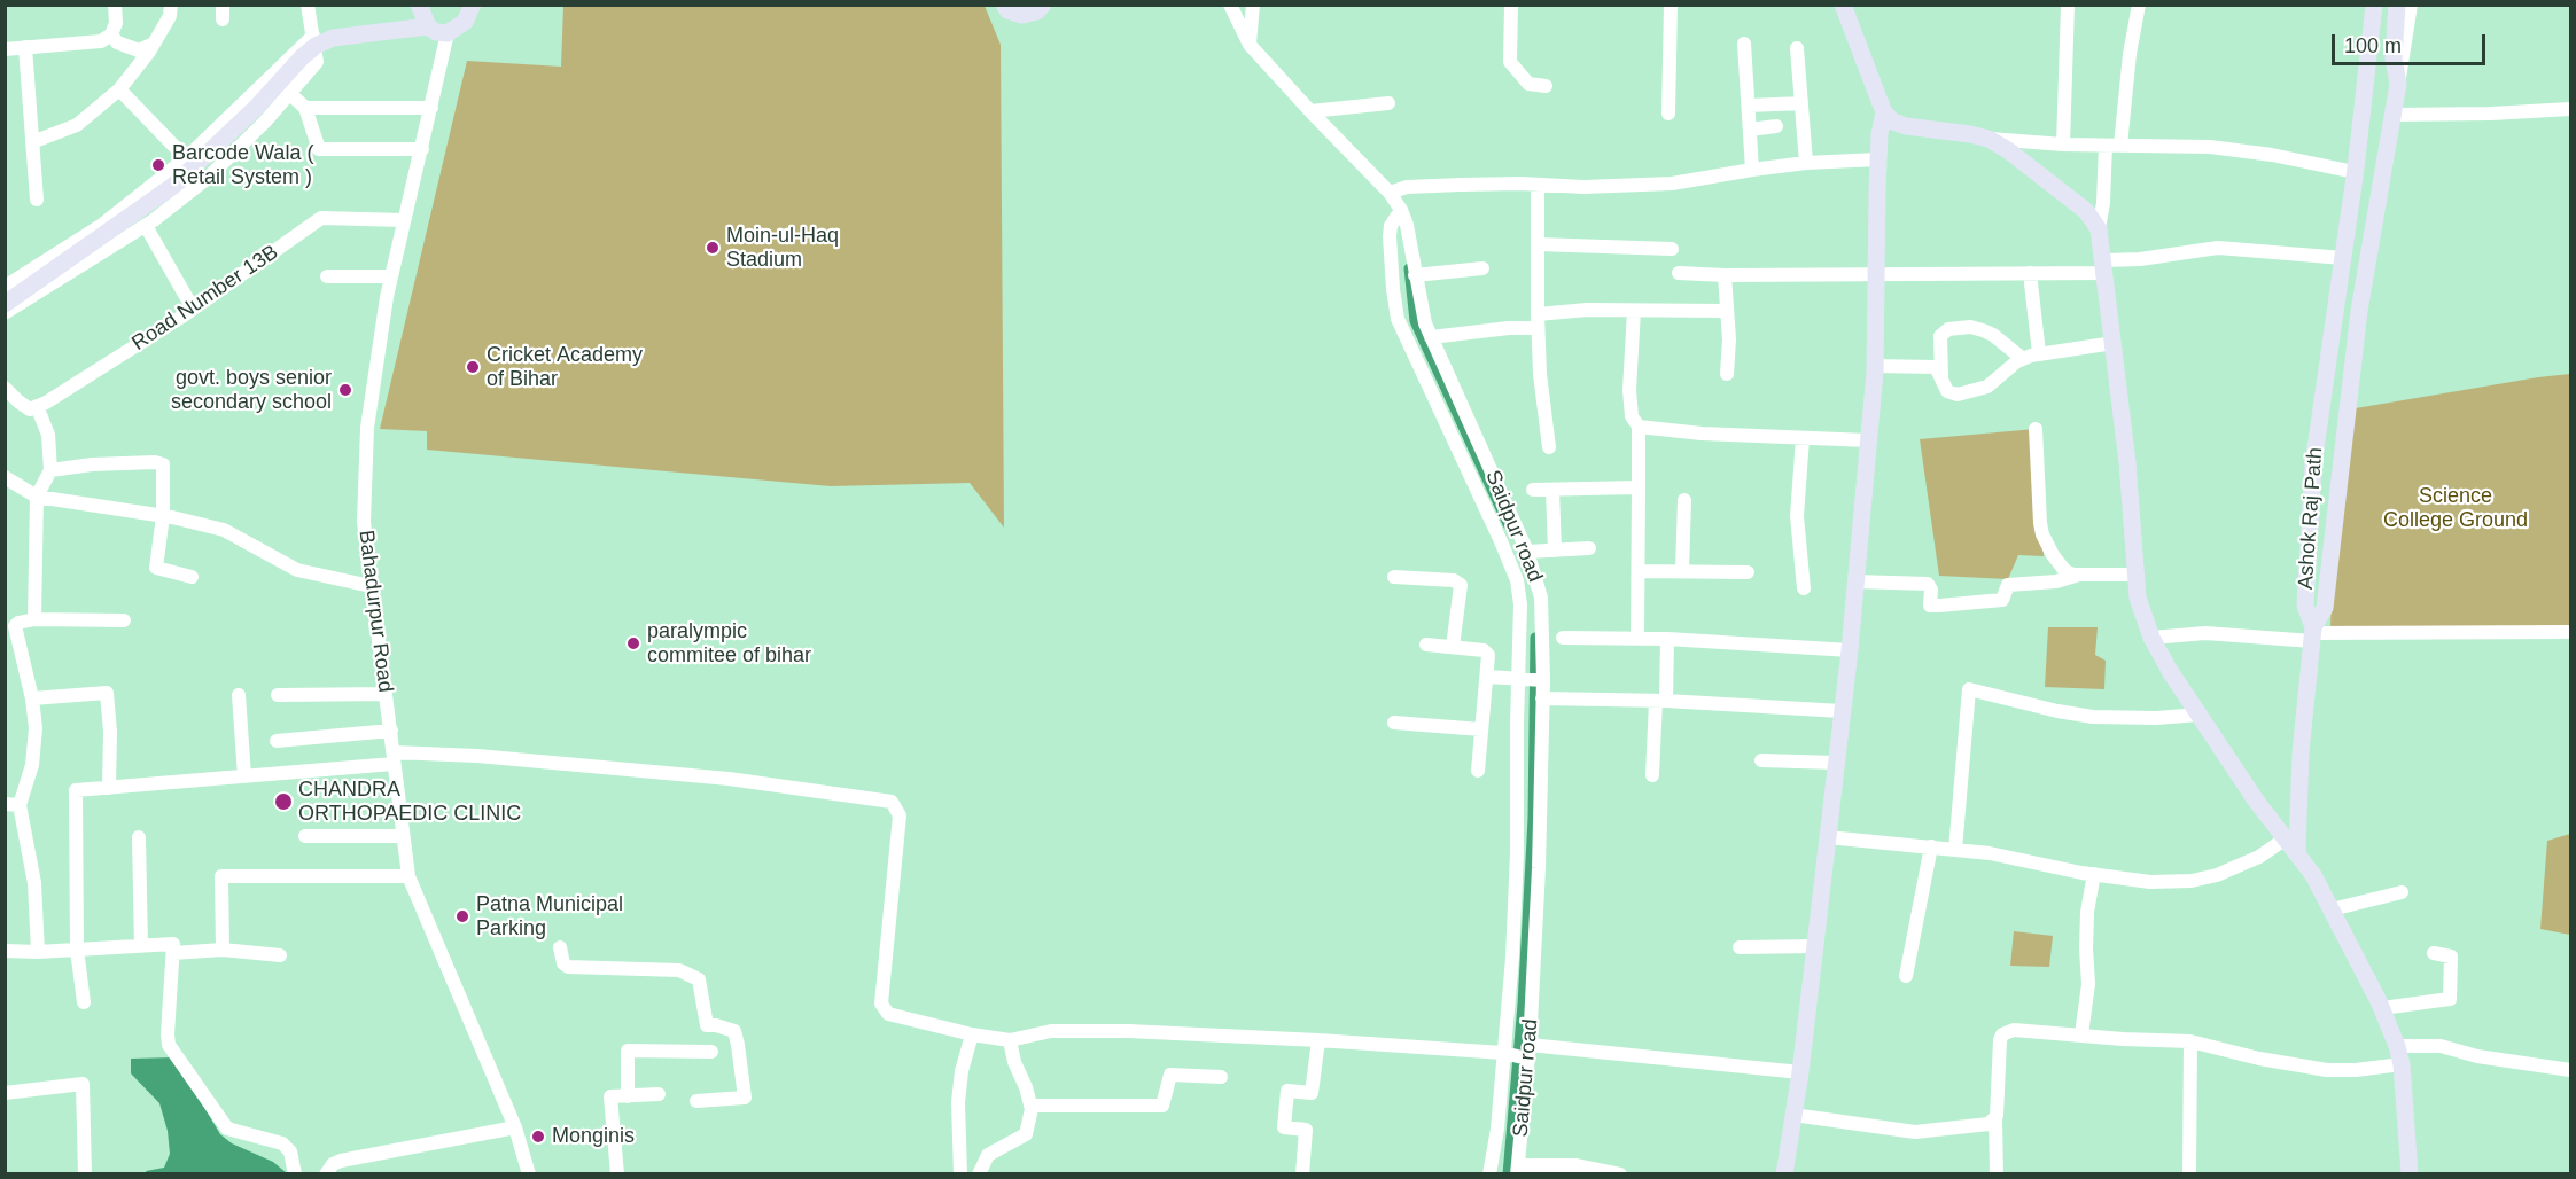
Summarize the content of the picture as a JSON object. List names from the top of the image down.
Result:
{
  "streets": {
    "main road": ["Ashok Raj Path"],
    "street": ["Road Number 13B", "Saidpur road", "Bahadurpur Road"]
  },
  "crossings": [
    ["Road Number 13B", "Bahadurpur Road"]
  ],
  "parks": ["Science College Ground"],
  "places": [
    "Barcode Wala ( Retail System )",
    "Moin-ul-Haq Stadium",
    "Cricket Academy of Bihar",
    "govt. boys senior secondary school",
    "paralympic commitee of bihar",
    "CHANDRA ORTHOPAEDIC CLINIC",
    "Patna Municipal Parking",
    "Monginis"
  ],
  "scale_bar": "100 m"
}
